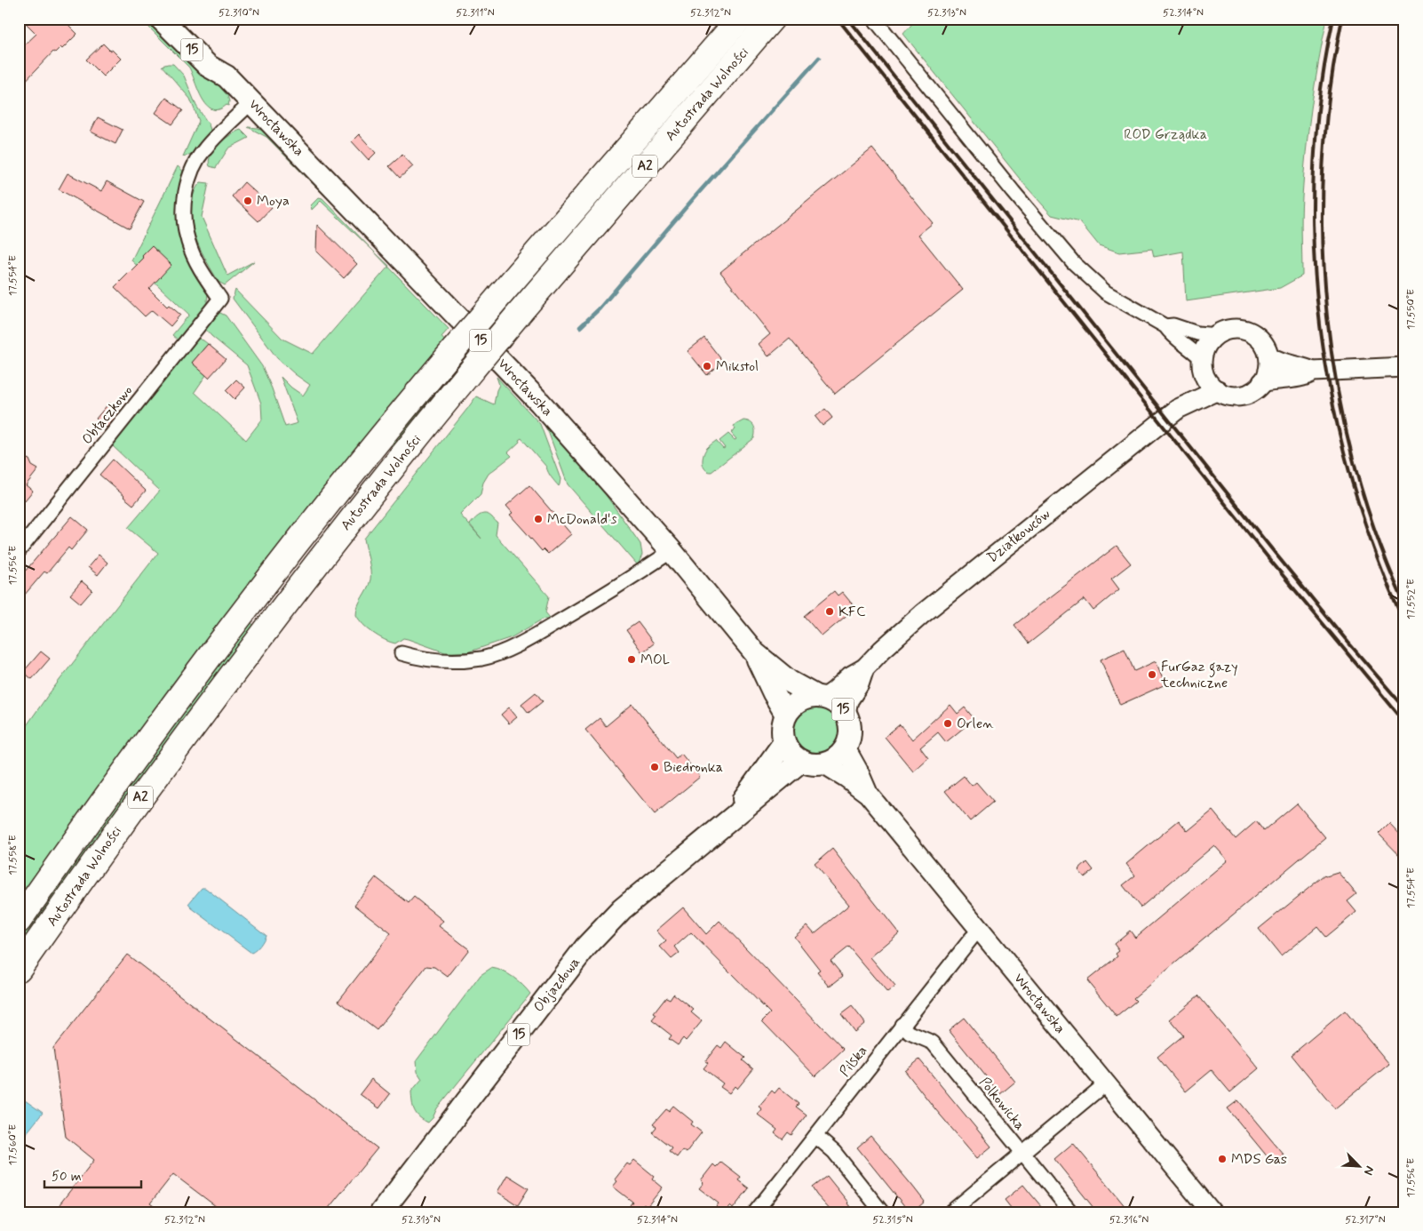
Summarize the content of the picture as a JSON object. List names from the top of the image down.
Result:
{
  "streets": {
    "highway": ["Autostrada Wolności", "A2"],
    "main road": ["15", "Wrocławska", "Objazdowa"],
    "street": [
      "Obłaczkowo",
      "Działkowców",
      "Pilska",
      "Polkowicka"
    ]
  },
  "crossings": [
    ["15", "Wrocławska"],
    ["15", "Działkowców"],
    ["15", "Objazdowa"],
    ["Wrocławska", "Obłaczkowo"],
    ["Wrocławska", "Działkowców"],
    ["Wrocławska", "Objazdowa"],
    ["Wrocławska", "Pilska"],
    ["Działkowców", "Objazdowa"],
    ["Pilska", "Polkowicka"]
  ],
  "parks": ["ROD Grządka"],
  "places": [
    "Moya",
    "Mikstol",
    "McDonald's",
    "KFC",
    "MOL",
    "FurGaz gazy techniczne",
    "Orlen",
    "Biedronka",
    "MDS Gas"
  ],
  "scale_bar": "50 m",
  "north": "bottom right",
  "coordinates": [
    "52.310°N",
    "52.311°N",
    "52.312°N",
    "52.313°N",
    "52.314°N",
    "17.554°E",
    "17.550°E",
    "17.556°E",
    "17.552°E",
    "17.558°E",
    "17.560°E",
    "52.315°N",
    "52.316°N",
    "52.317°N"
  ]
}
